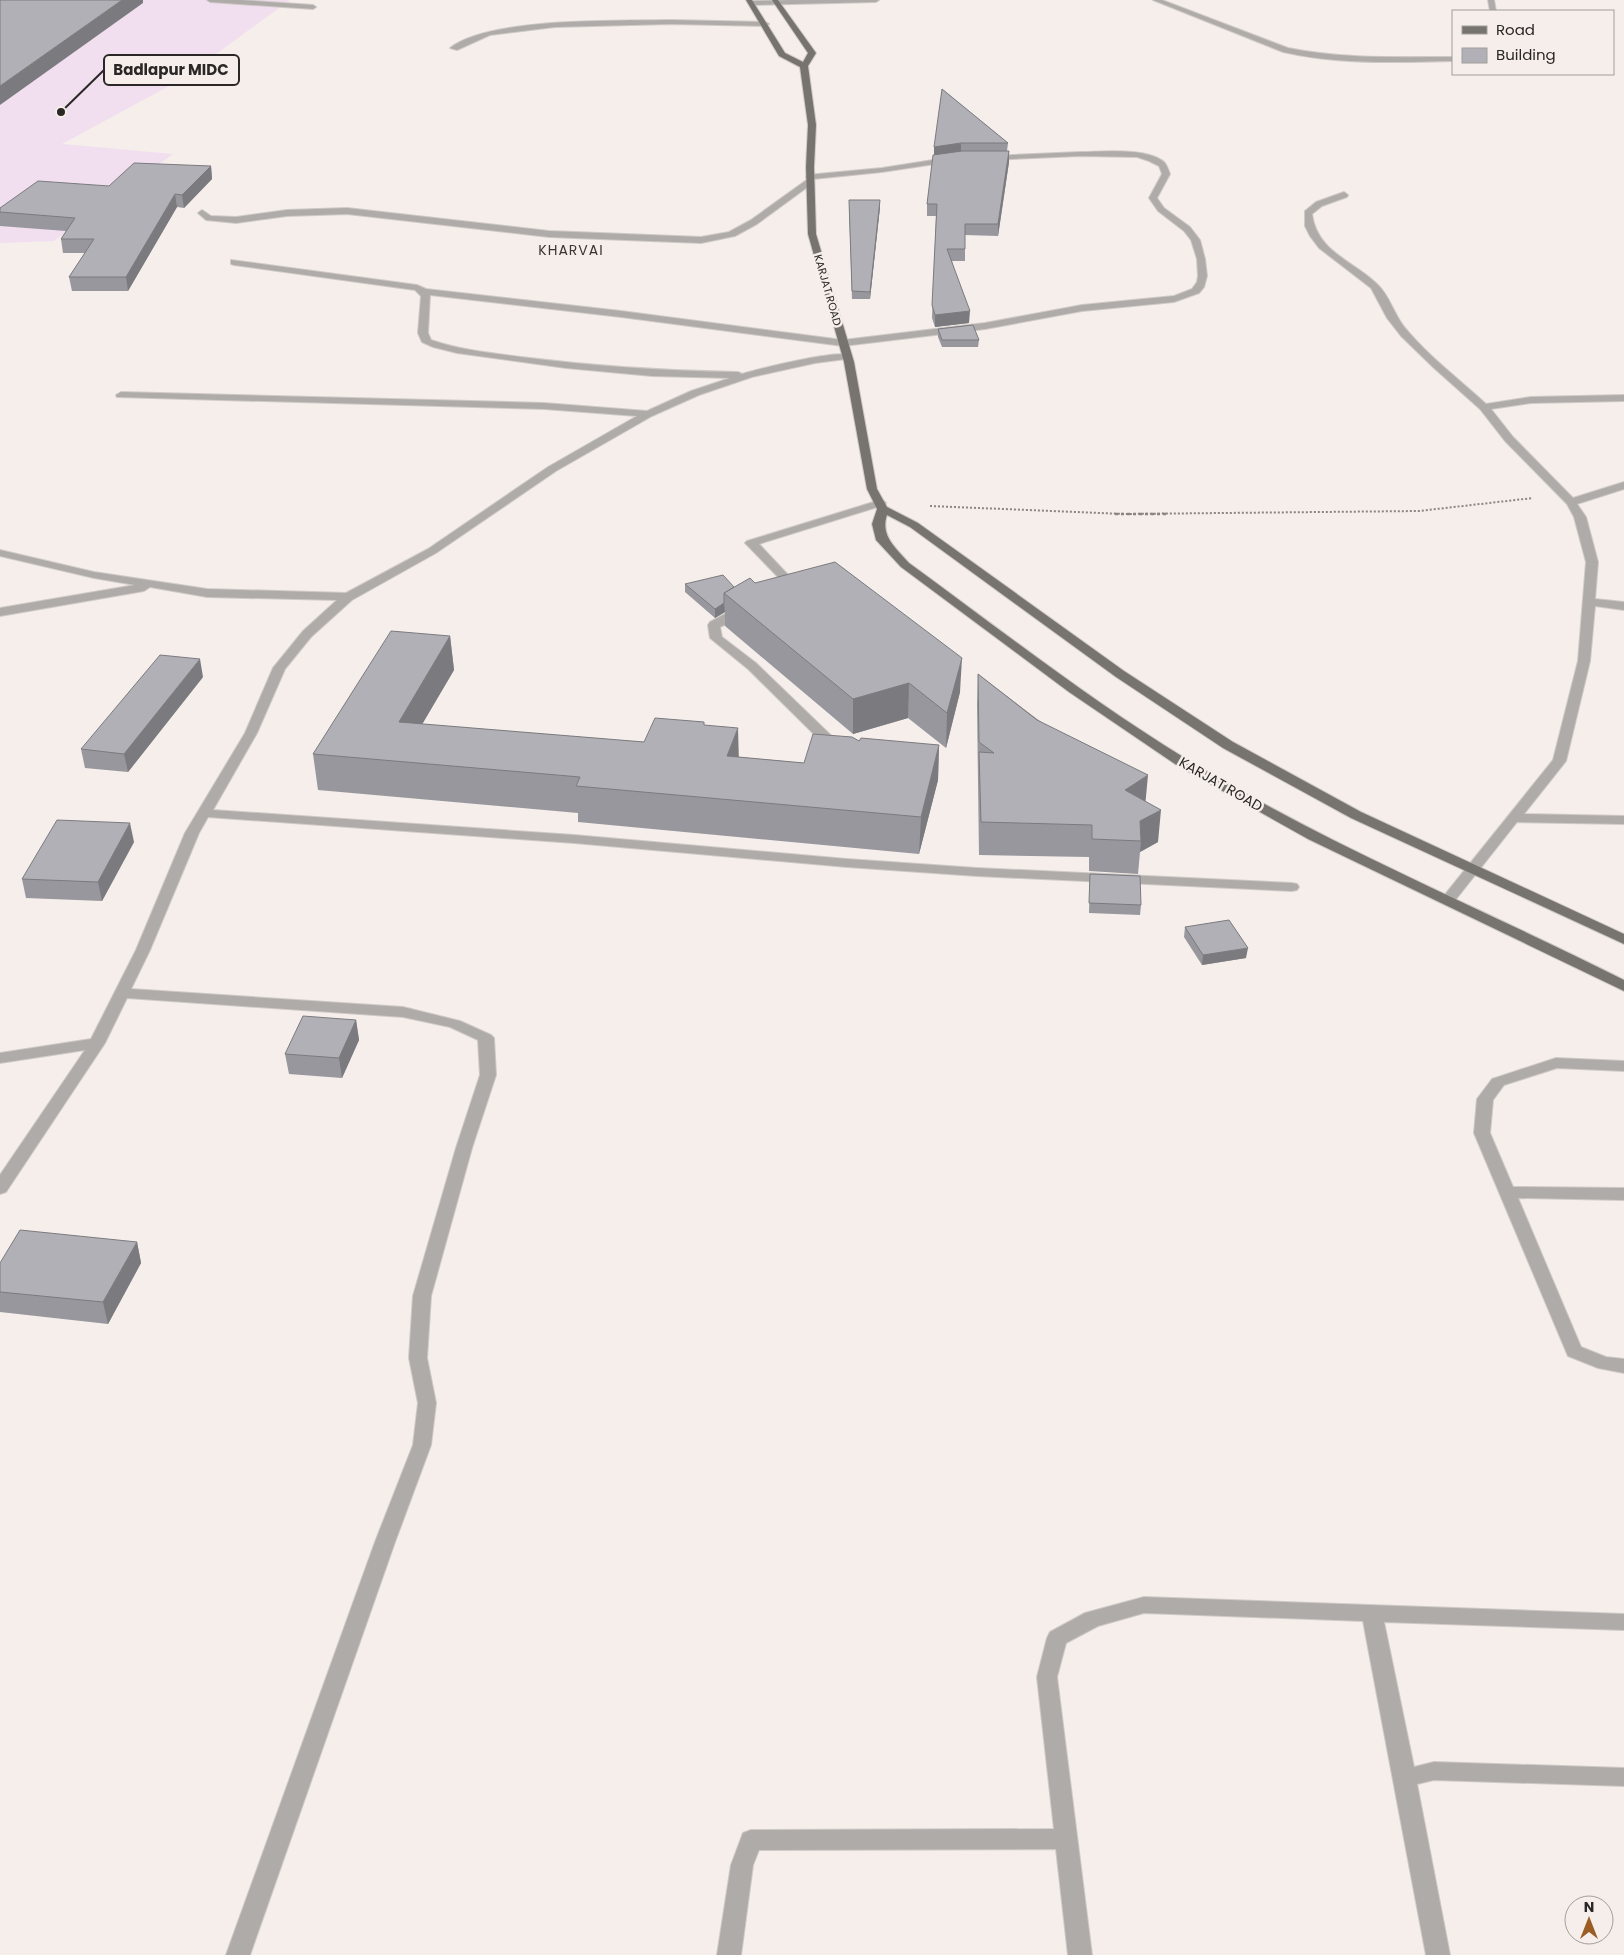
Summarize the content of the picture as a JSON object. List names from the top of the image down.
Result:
{
  "streets": {
    "main road": ["KARJAT ROAD"]
  },
  "districts": ["KHARVAI"],
  "places": ["Badlapur MIDC"],
  "legend": ["Road", "Building"],
  "north": "top"
}
